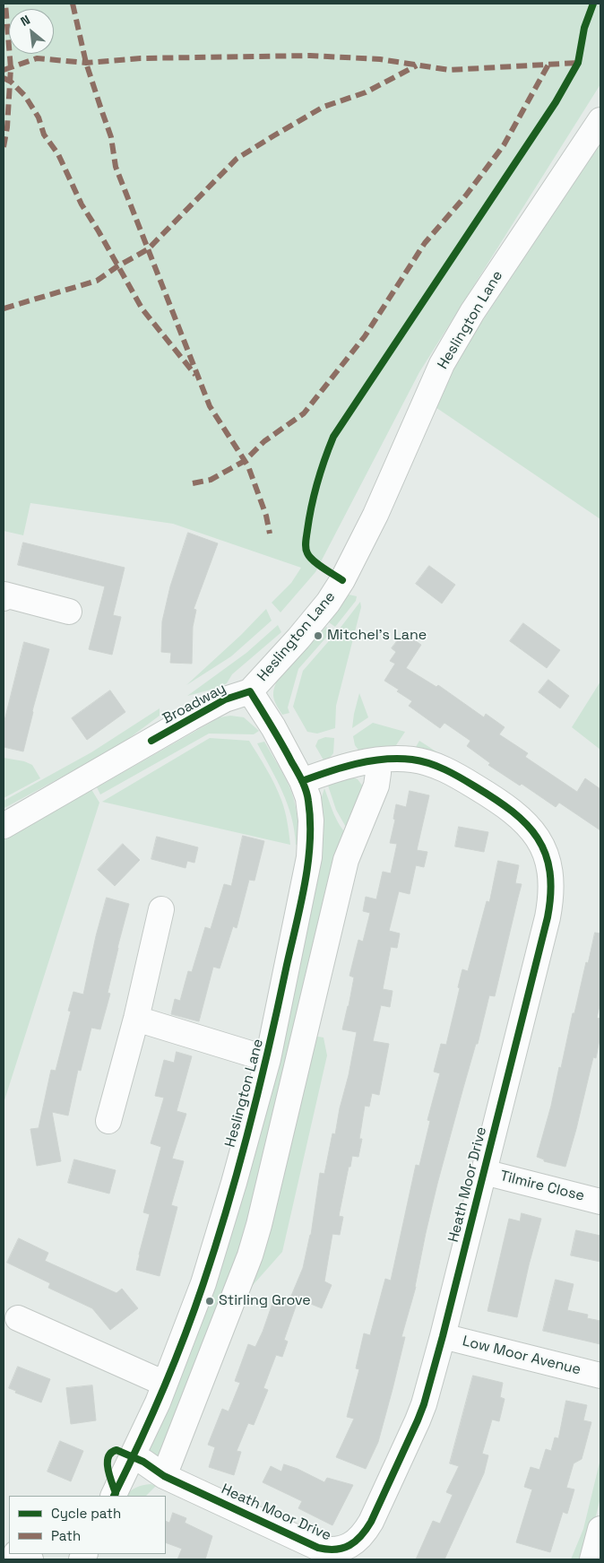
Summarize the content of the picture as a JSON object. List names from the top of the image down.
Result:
{
  "streets": {
    "street": [
      "Heslington Lane",
      "Broadway",
      "Heath Moor Drive",
      "Tilmire Close",
      "Low Moor Avenue"
    ]
  },
  "crossings": [
    ["Heslington Lane", "Broadway"],
    ["Heslington Lane", "Heath Moor Drive"],
    ["Heath Moor Drive", "Tilmire Close"],
    ["Heath Moor Drive", "Low Moor Avenue"]
  ],
  "places": ["Mitchel's Lane", "Stirling Grove"],
  "legend": ["Cycle path", "Path"],
  "north": "top left"
}
